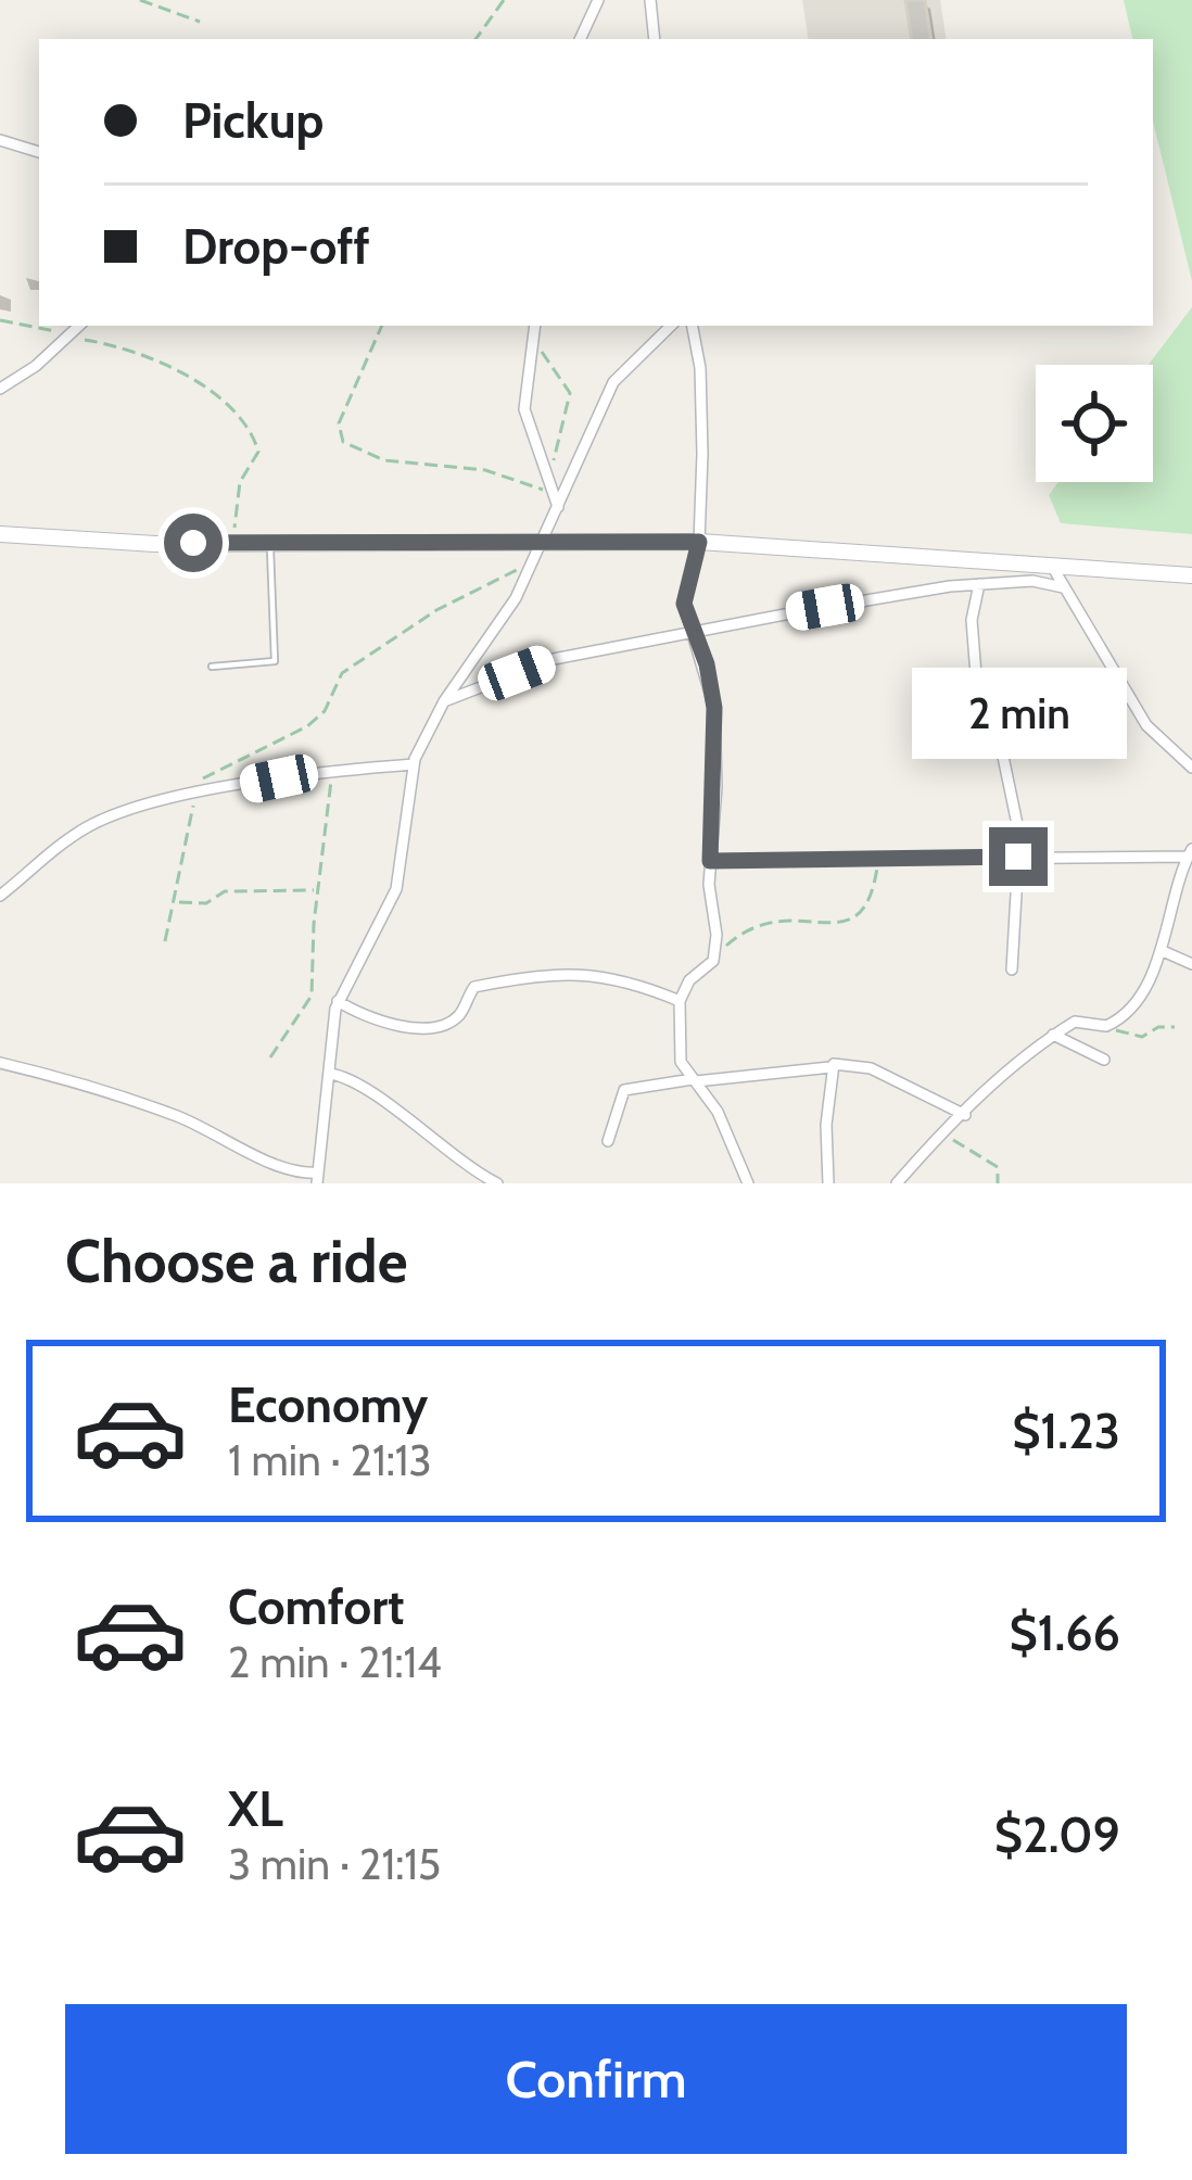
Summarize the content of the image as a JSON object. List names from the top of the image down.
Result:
{
  "page": {
    "banner": ["Pickup", "Drop-off"],
    "bubble": "2 min",
    "heading": "Choose a ride",
    "list": [
      {
        "name": "Economy",
        "note": "1 min · 21:13",
        "value": "$1.23"
      },
      {
        "name": "Comfort",
        "note": "2 min · 21:14",
        "value": "$1.66"
      },
      {
        "name": "XL",
        "note": "3 min · 21:15",
        "value": "$2.09"
      }
    ],
    "buttons": "Confirm"
  }
}
